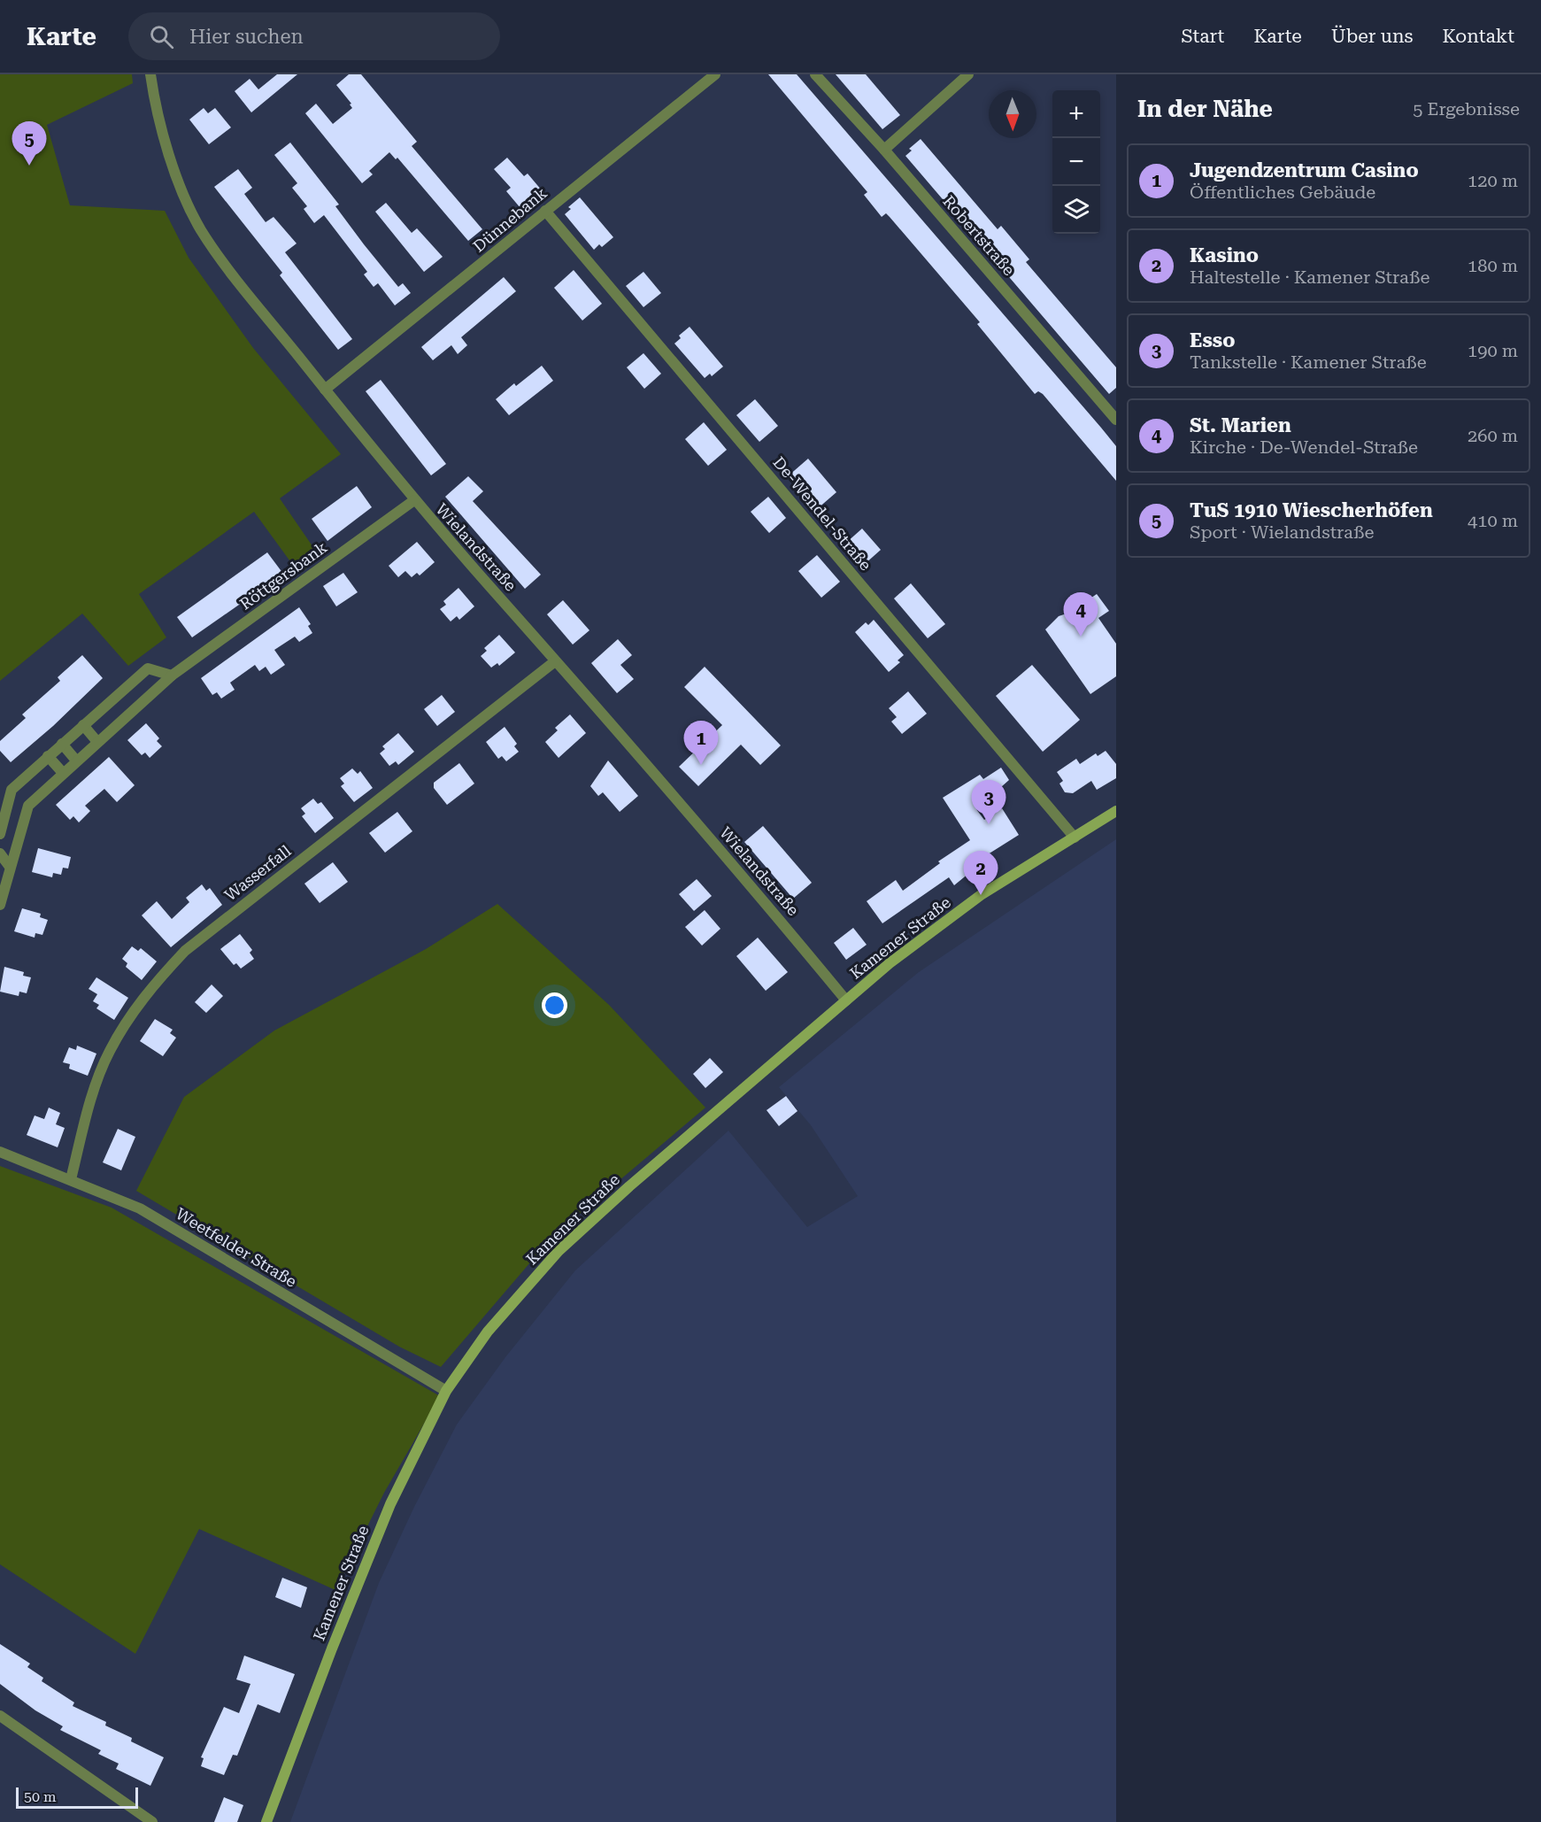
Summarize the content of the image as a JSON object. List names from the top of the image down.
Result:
{
  "streets": {
    "main road": ["Kamener Straße"],
    "street": [
      "Dünnebank",
      "Robertstraße",
      "De-Wendel-Straße",
      "Wielandstraße",
      "Röttgersbank",
      "Wasserfall",
      "Weetfelder Straße"
    ]
  },
  "crossings": [
    ["Dünnebank", "De-Wendel-Straße"],
    ["Dünnebank", "Wielandstraße"],
    ["De-Wendel-Straße", "Kamener Straße"],
    ["Wielandstraße", "Röttgersbank"],
    ["Wielandstraße", "Wasserfall"],
    ["Wielandstraße", "Kamener Straße"],
    ["Wasserfall", "Weetfelder Straße"],
    ["Kamener Straße", "Weetfelder Straße"]
  ],
  "scale_bar": "50 m",
  "north": "bottom",
  "page": {
    "header": "Karte",
    "search": "Hier suchen",
    "nav": [
      "Start",
      "Karte",
      "Über uns",
      "Kontakt"
    ],
    "heading": ["In der Nähe", "5 Ergebnisse"],
    "map_buttons": ["+", "−"],
    "pins": [
      "5",
      "4",
      "1",
      "3",
      "2"
    ],
    "list": [
      {
        "mark": "1",
        "name": "Jugendzentrum Casino",
        "note": "Öffentliches Gebäude",
        "value": "120 m"
      },
      {
        "mark": "2",
        "name": "Kasino",
        "note": "Haltestelle · Kamener Straße",
        "value": "180 m"
      },
      {
        "mark": "3",
        "name": "Esso",
        "note": "Tankstelle · Kamener Straße",
        "value": "190 m"
      },
      {
        "mark": "4",
        "name": "St. Marien",
        "note": "Kirche · De-Wendel-Straße",
        "value": "260 m"
      },
      {
        "mark": "5",
        "name": "TuS 1910 Wiescherhöfen",
        "note": "Sport · Wielandstraße",
        "value": "410 m"
      }
    ],
    "scale": "50 m"
  }
}
